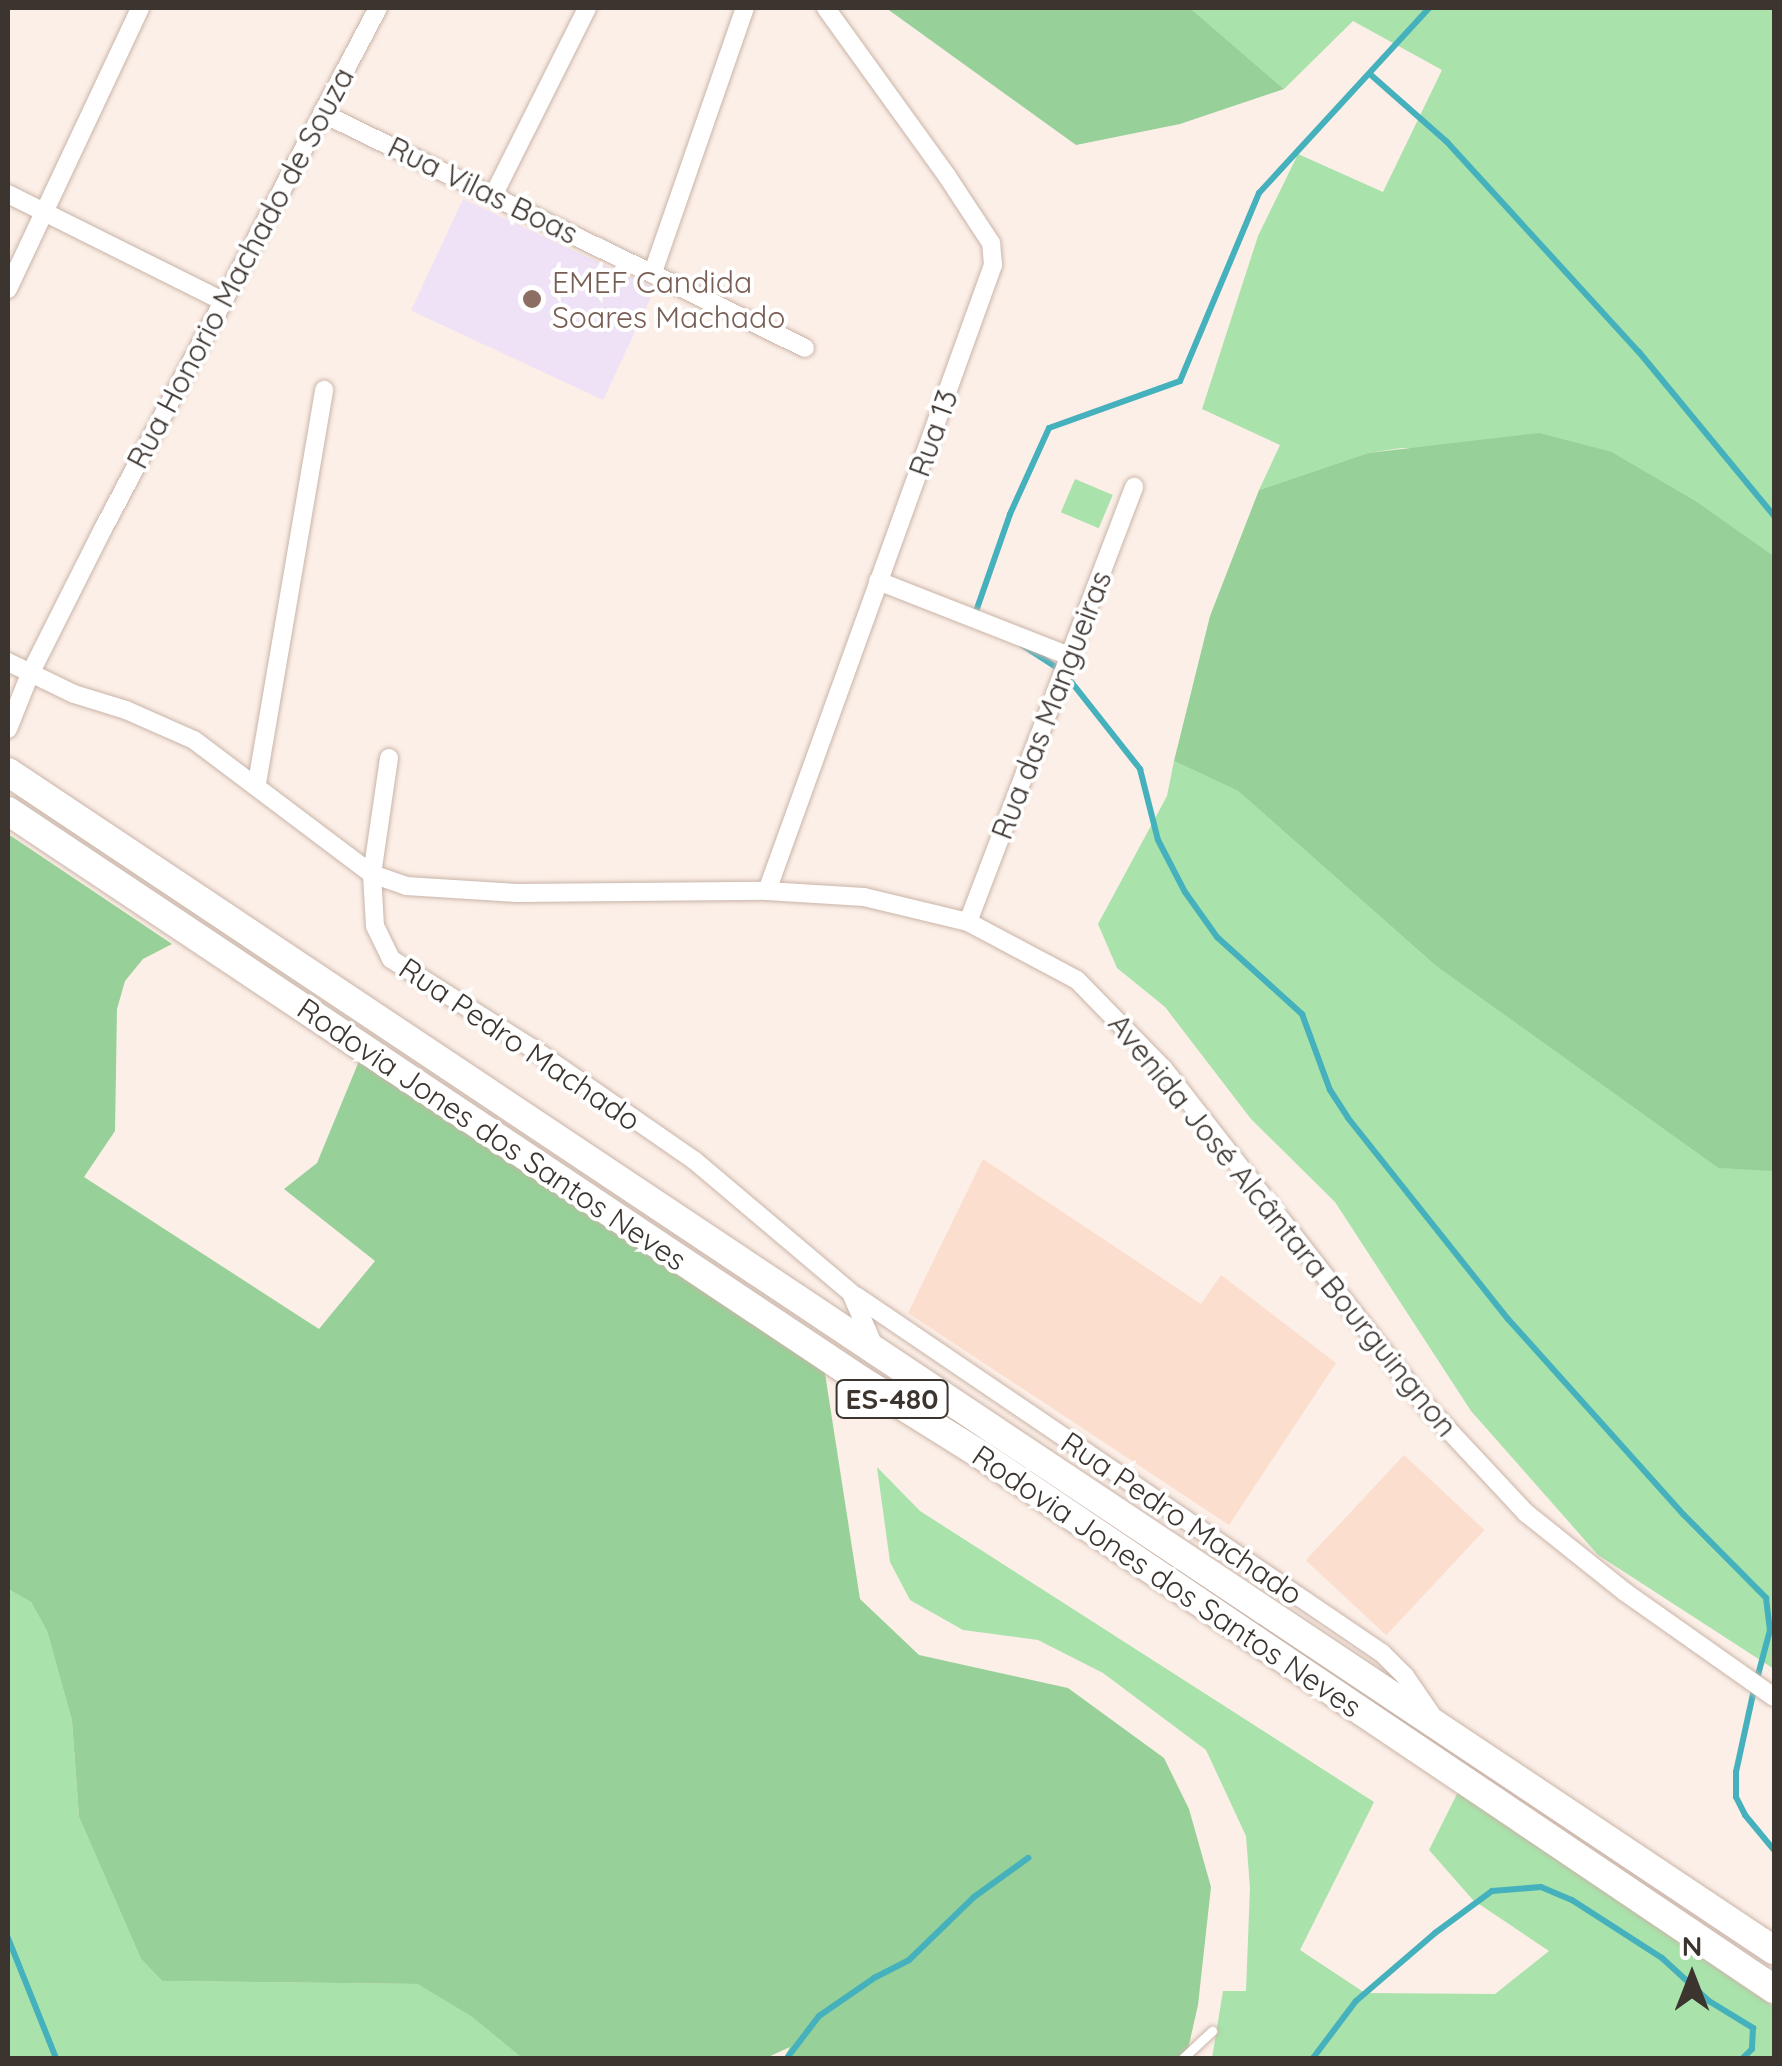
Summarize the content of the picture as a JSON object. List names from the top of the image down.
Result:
{
  "streets": {
    "main road": ["Rodovia Jones dos Santos Neves", "ES-480"],
    "street": [
      "Rua Vilas Boas",
      "Rua Honorio Machado de Souza",
      "Rua 13",
      "Rua das Mangueiras",
      "Rua Pedro Machado",
      "Avenida José Alcântara Bourguingnon"
    ]
  },
  "crossings": [
    ["Rua Vilas Boas", "Rua Honorio Machado de Souza"],
    ["Rua 13", "Avenida José Alcântara Bourguingnon"],
    ["Rua das Mangueiras", "Avenida José Alcântara Bourguingnon"],
    ["Rua Pedro Machado", "Rodovia Jones dos Santos Neves"],
    ["Rua Pedro Machado", "Avenida José Alcântara Bourguingnon"]
  ],
  "places": ["EMEF Candida Soares Machado"],
  "north": "top"
}
